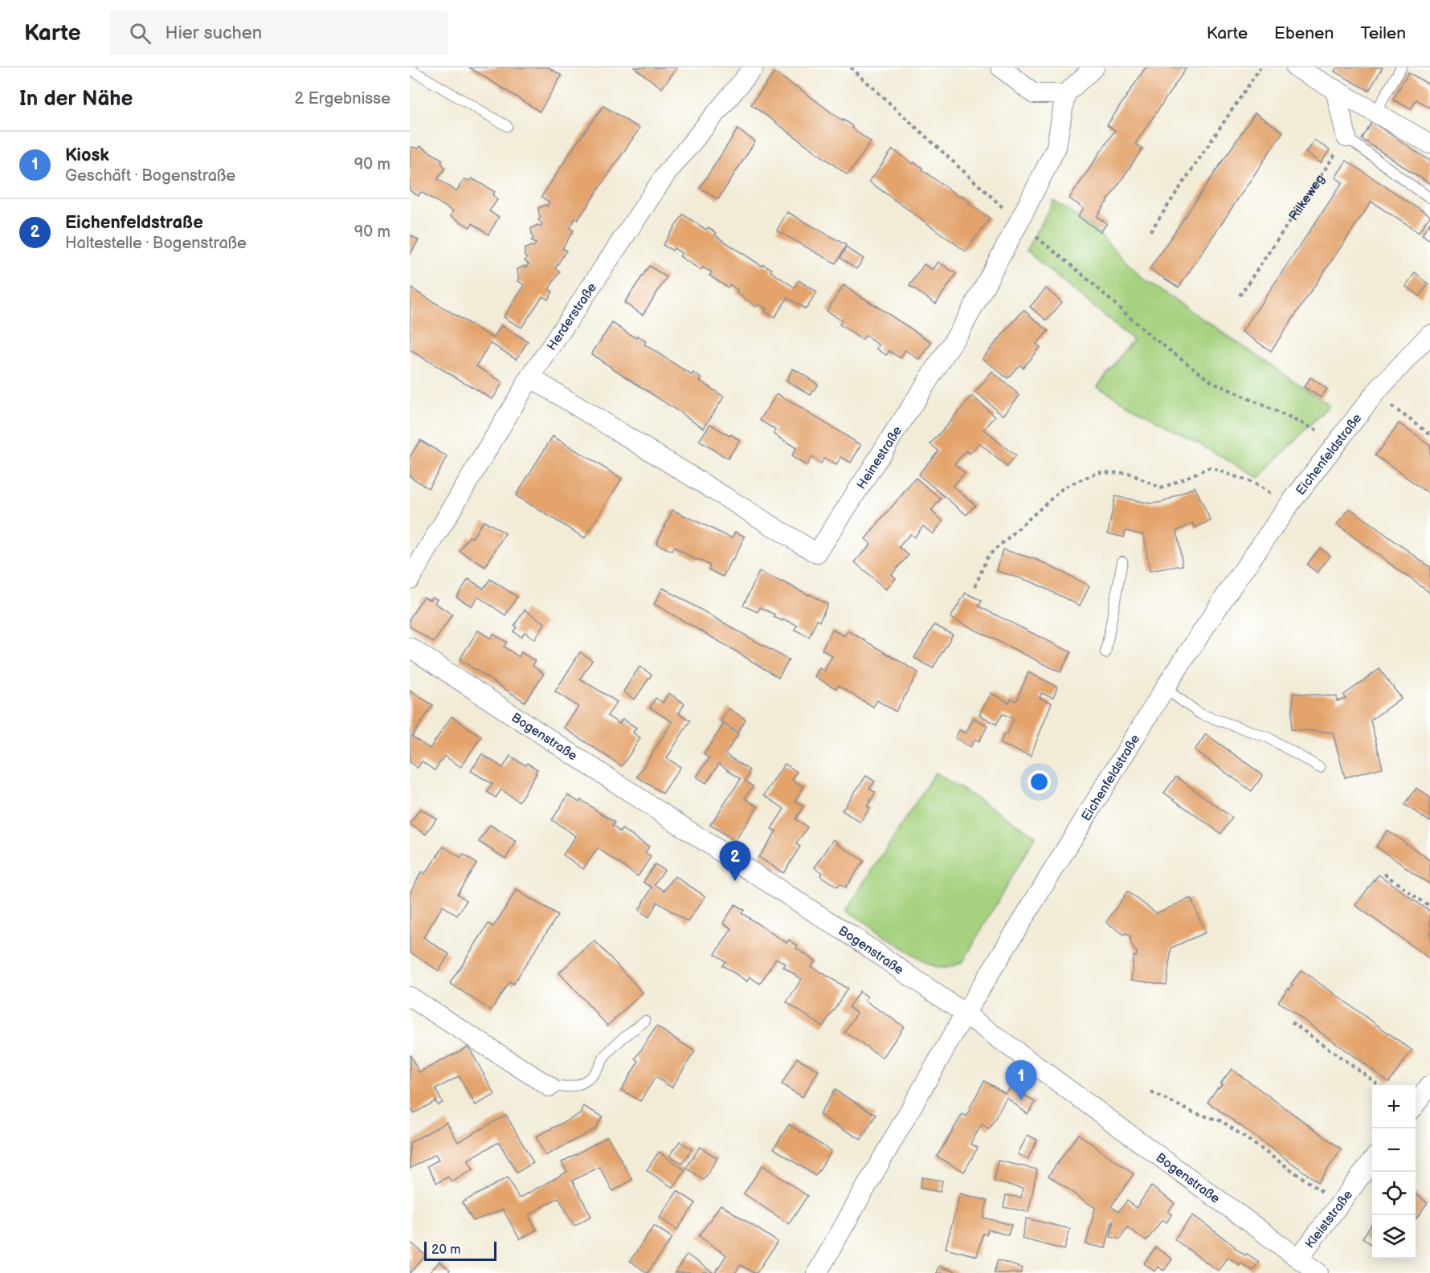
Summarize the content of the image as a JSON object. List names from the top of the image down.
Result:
{
  "streets": {
    "street": [
      "Herderstraße",
      "Eichenfeldstraße",
      "Heinestraße",
      "Bogenstraße",
      "Kleiststraße"
    ],
    "path": ["Rilkeweg"]
  },
  "crossings": [
    ["Herderstraße", "Heinestraße"],
    ["Eichenfeldstraße", "Bogenstraße"],
    ["Bogenstraße", "Kleiststraße"]
  ],
  "scale_bar": "20 m",
  "page": {
    "header": "Karte",
    "search": "Hier suchen",
    "nav": ["Karte", "Ebenen", "Teilen"],
    "heading": ["In der Nähe", "2 Ergebnisse"],
    "list": [
      {
        "mark": "1",
        "name": "Kiosk",
        "note": "Geschäft · Bogenstraße",
        "value": "90 m"
      },
      {
        "mark": "2",
        "name": "Eichenfeldstraße",
        "note": "Haltestelle · Bogenstraße",
        "value": "90 m"
      }
    ],
    "pins": ["2", "1"],
    "map_buttons": ["+", "−"],
    "scale": "20 m"
  }
}
